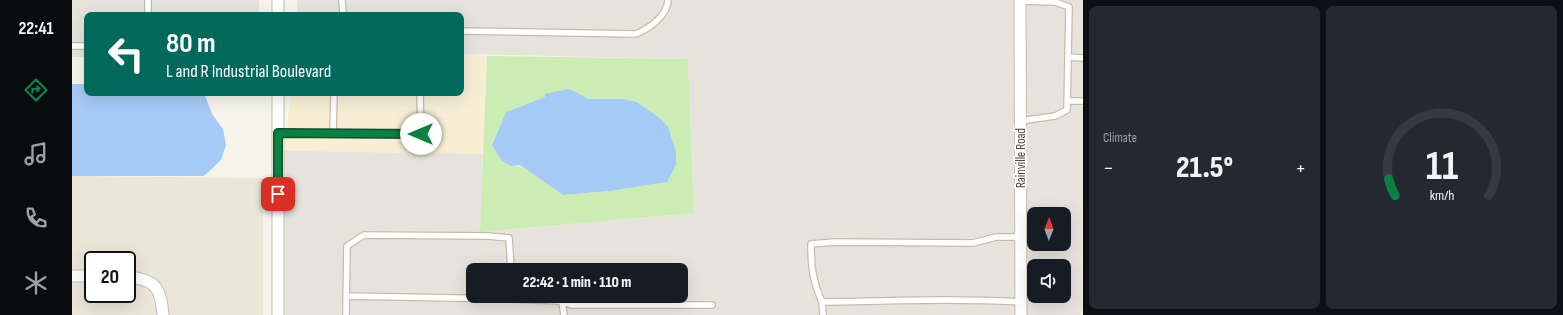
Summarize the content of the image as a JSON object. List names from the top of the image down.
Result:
{
  "streets": {
    "street": ["Rainville Road"]
  },
  "north": "top",
  "page": {
    "tabs": "22:41",
    "tile": "Climate",
    "turn": ["80 m", "L and R Industrial Boulevard"],
    "heat": ["−", "21.5°", "+"],
    "limit": "20",
    "trip": "22:42 · 1 min · 110 m",
    "gauge": ["11", "km/h"]
  }
}
